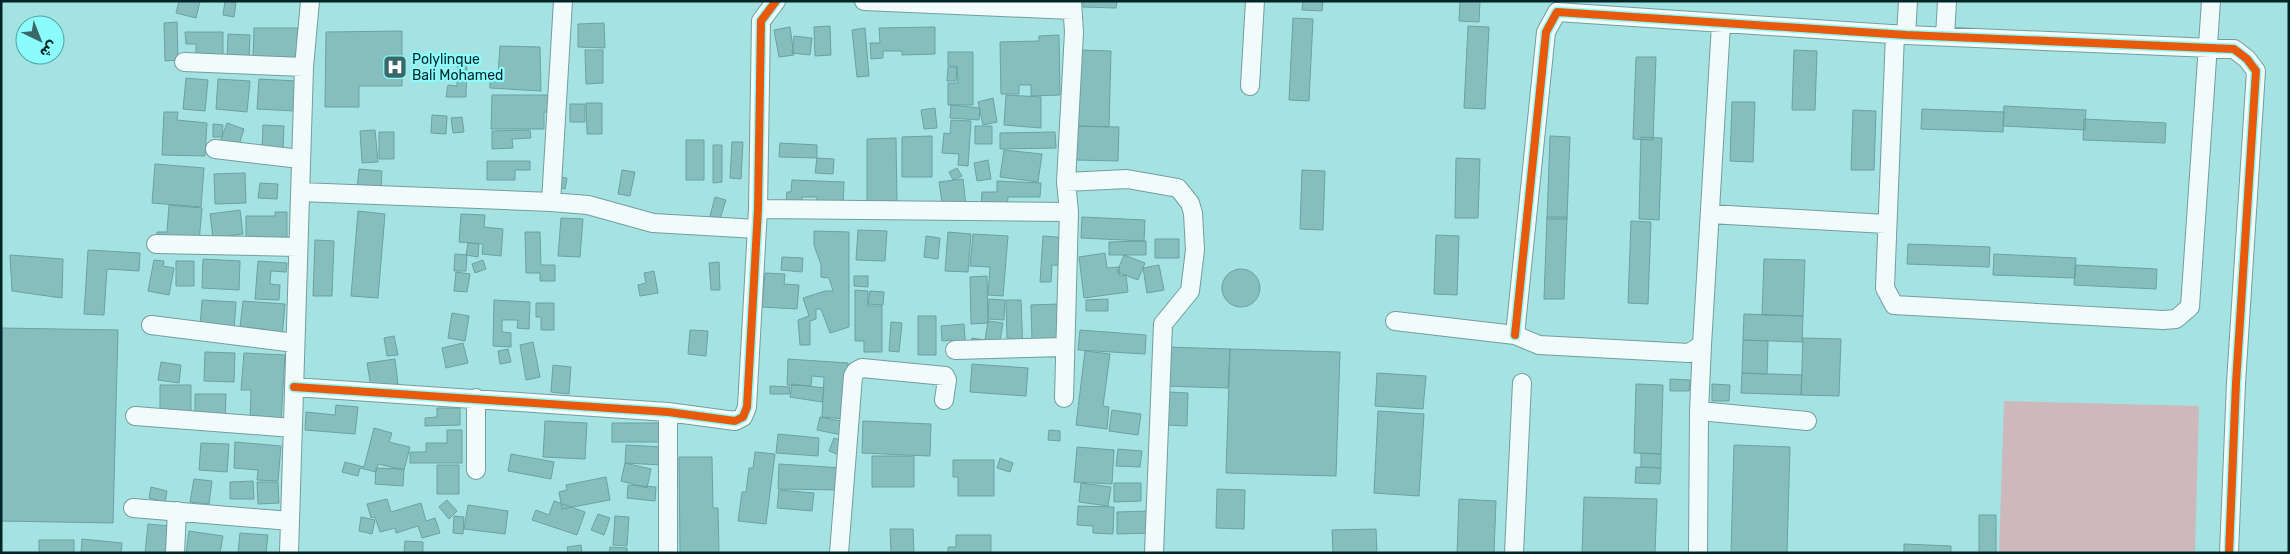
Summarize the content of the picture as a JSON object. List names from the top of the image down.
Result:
{
  "places": {
    "hospital": ["Polylinque Bali Mohamed"]
  },
  "north": "bottom right"
}
